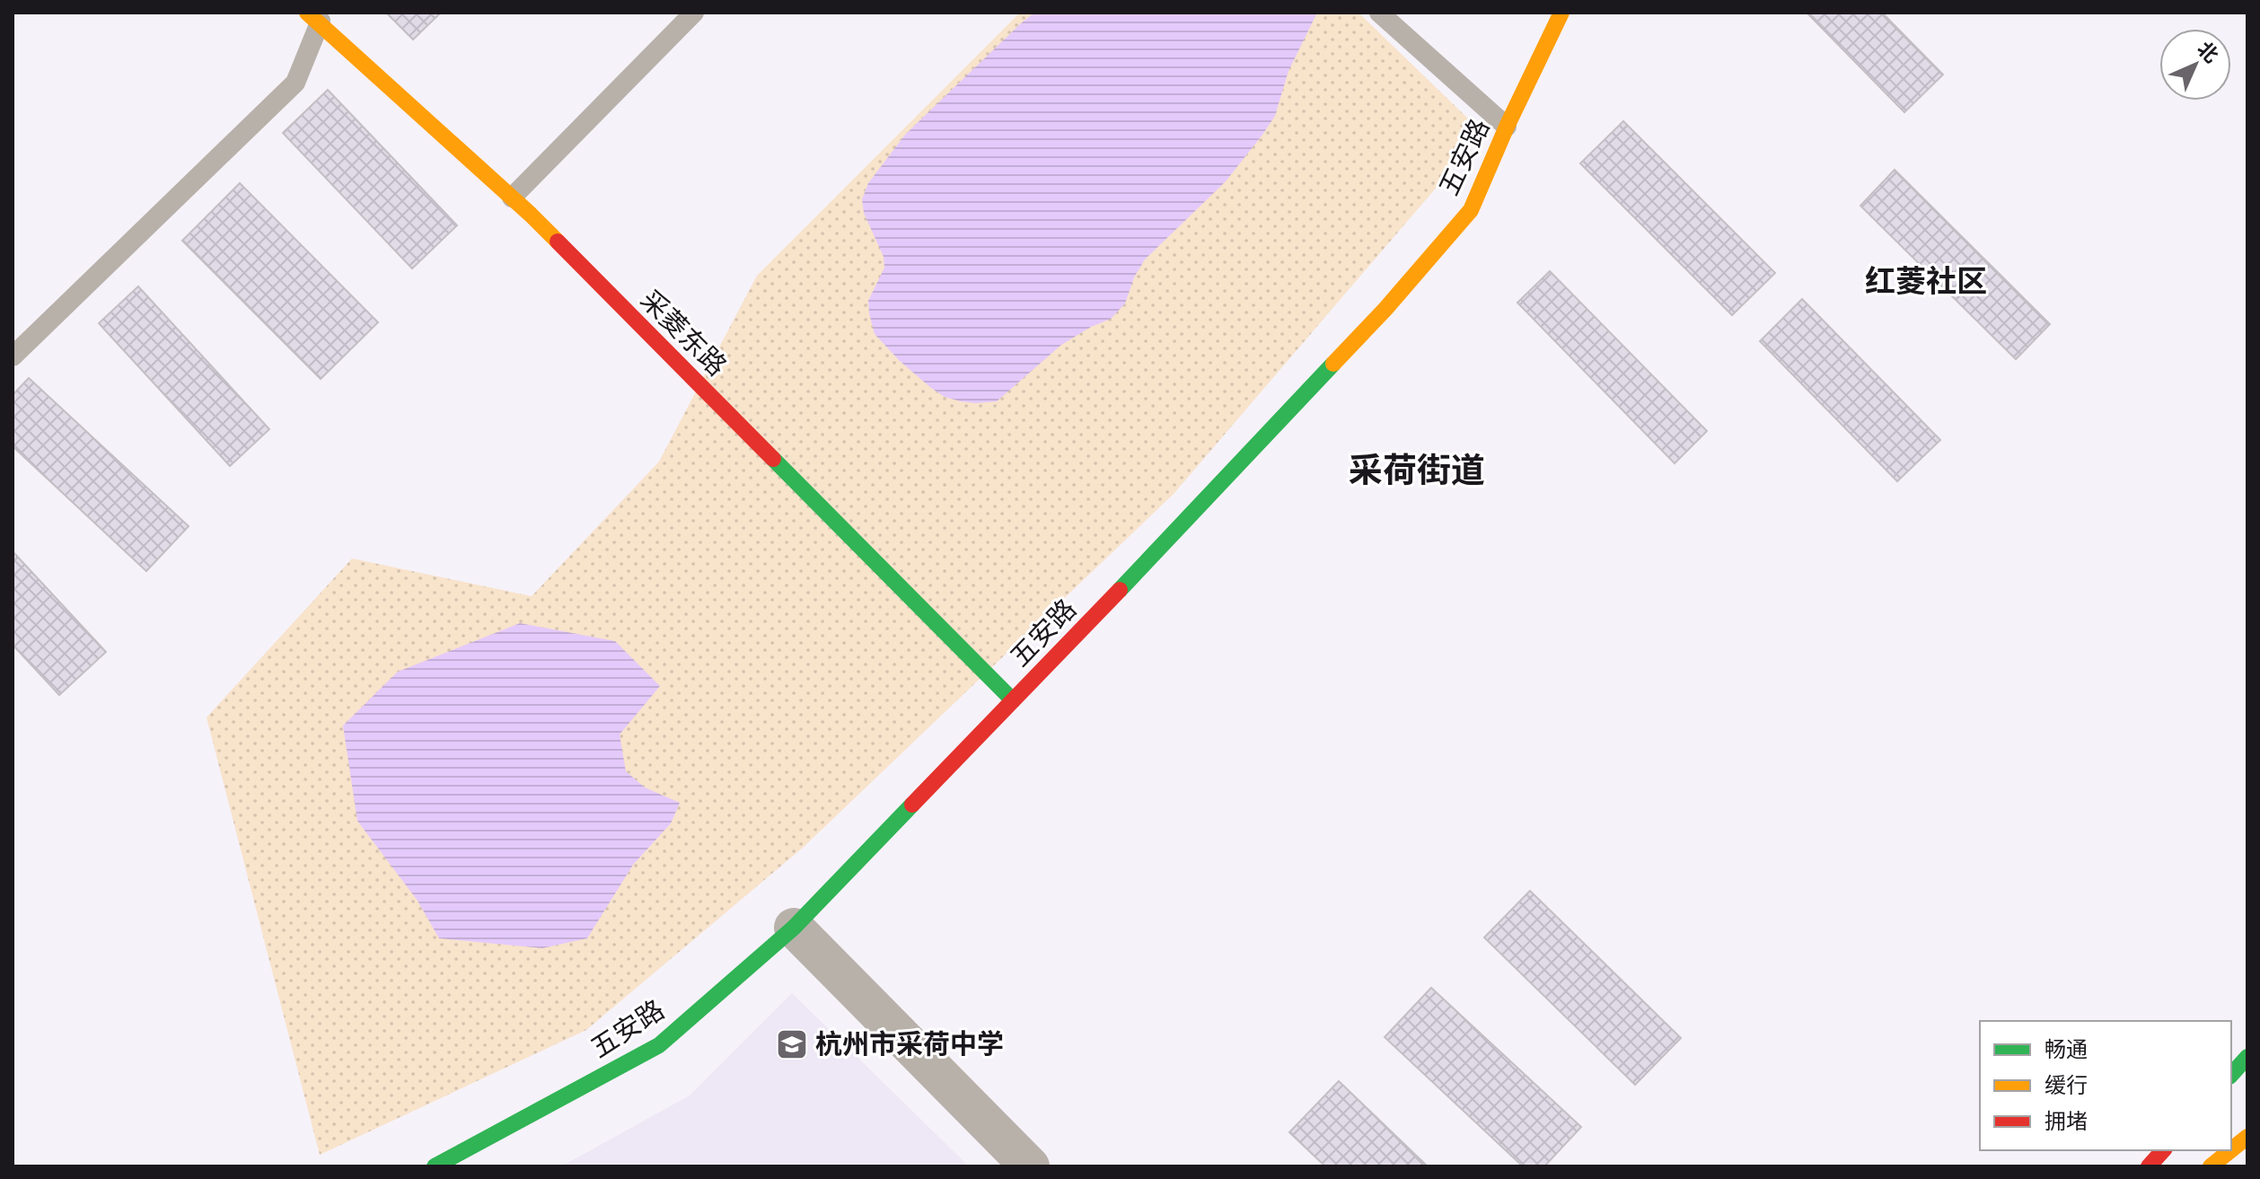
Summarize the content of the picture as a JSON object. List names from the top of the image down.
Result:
{
  "streets": {
    "main road": ["五安路", "采菱东路"]
  },
  "crossings": [
    ["五安路", "采菱东路"]
  ],
  "districts": ["红菱社区", "采荷街道"],
  "places": {
    "school or university": ["杭州市采荷中学"]
  },
  "legend": ["畅通", "缓行", "拥堵"],
  "north": "top right"
}
